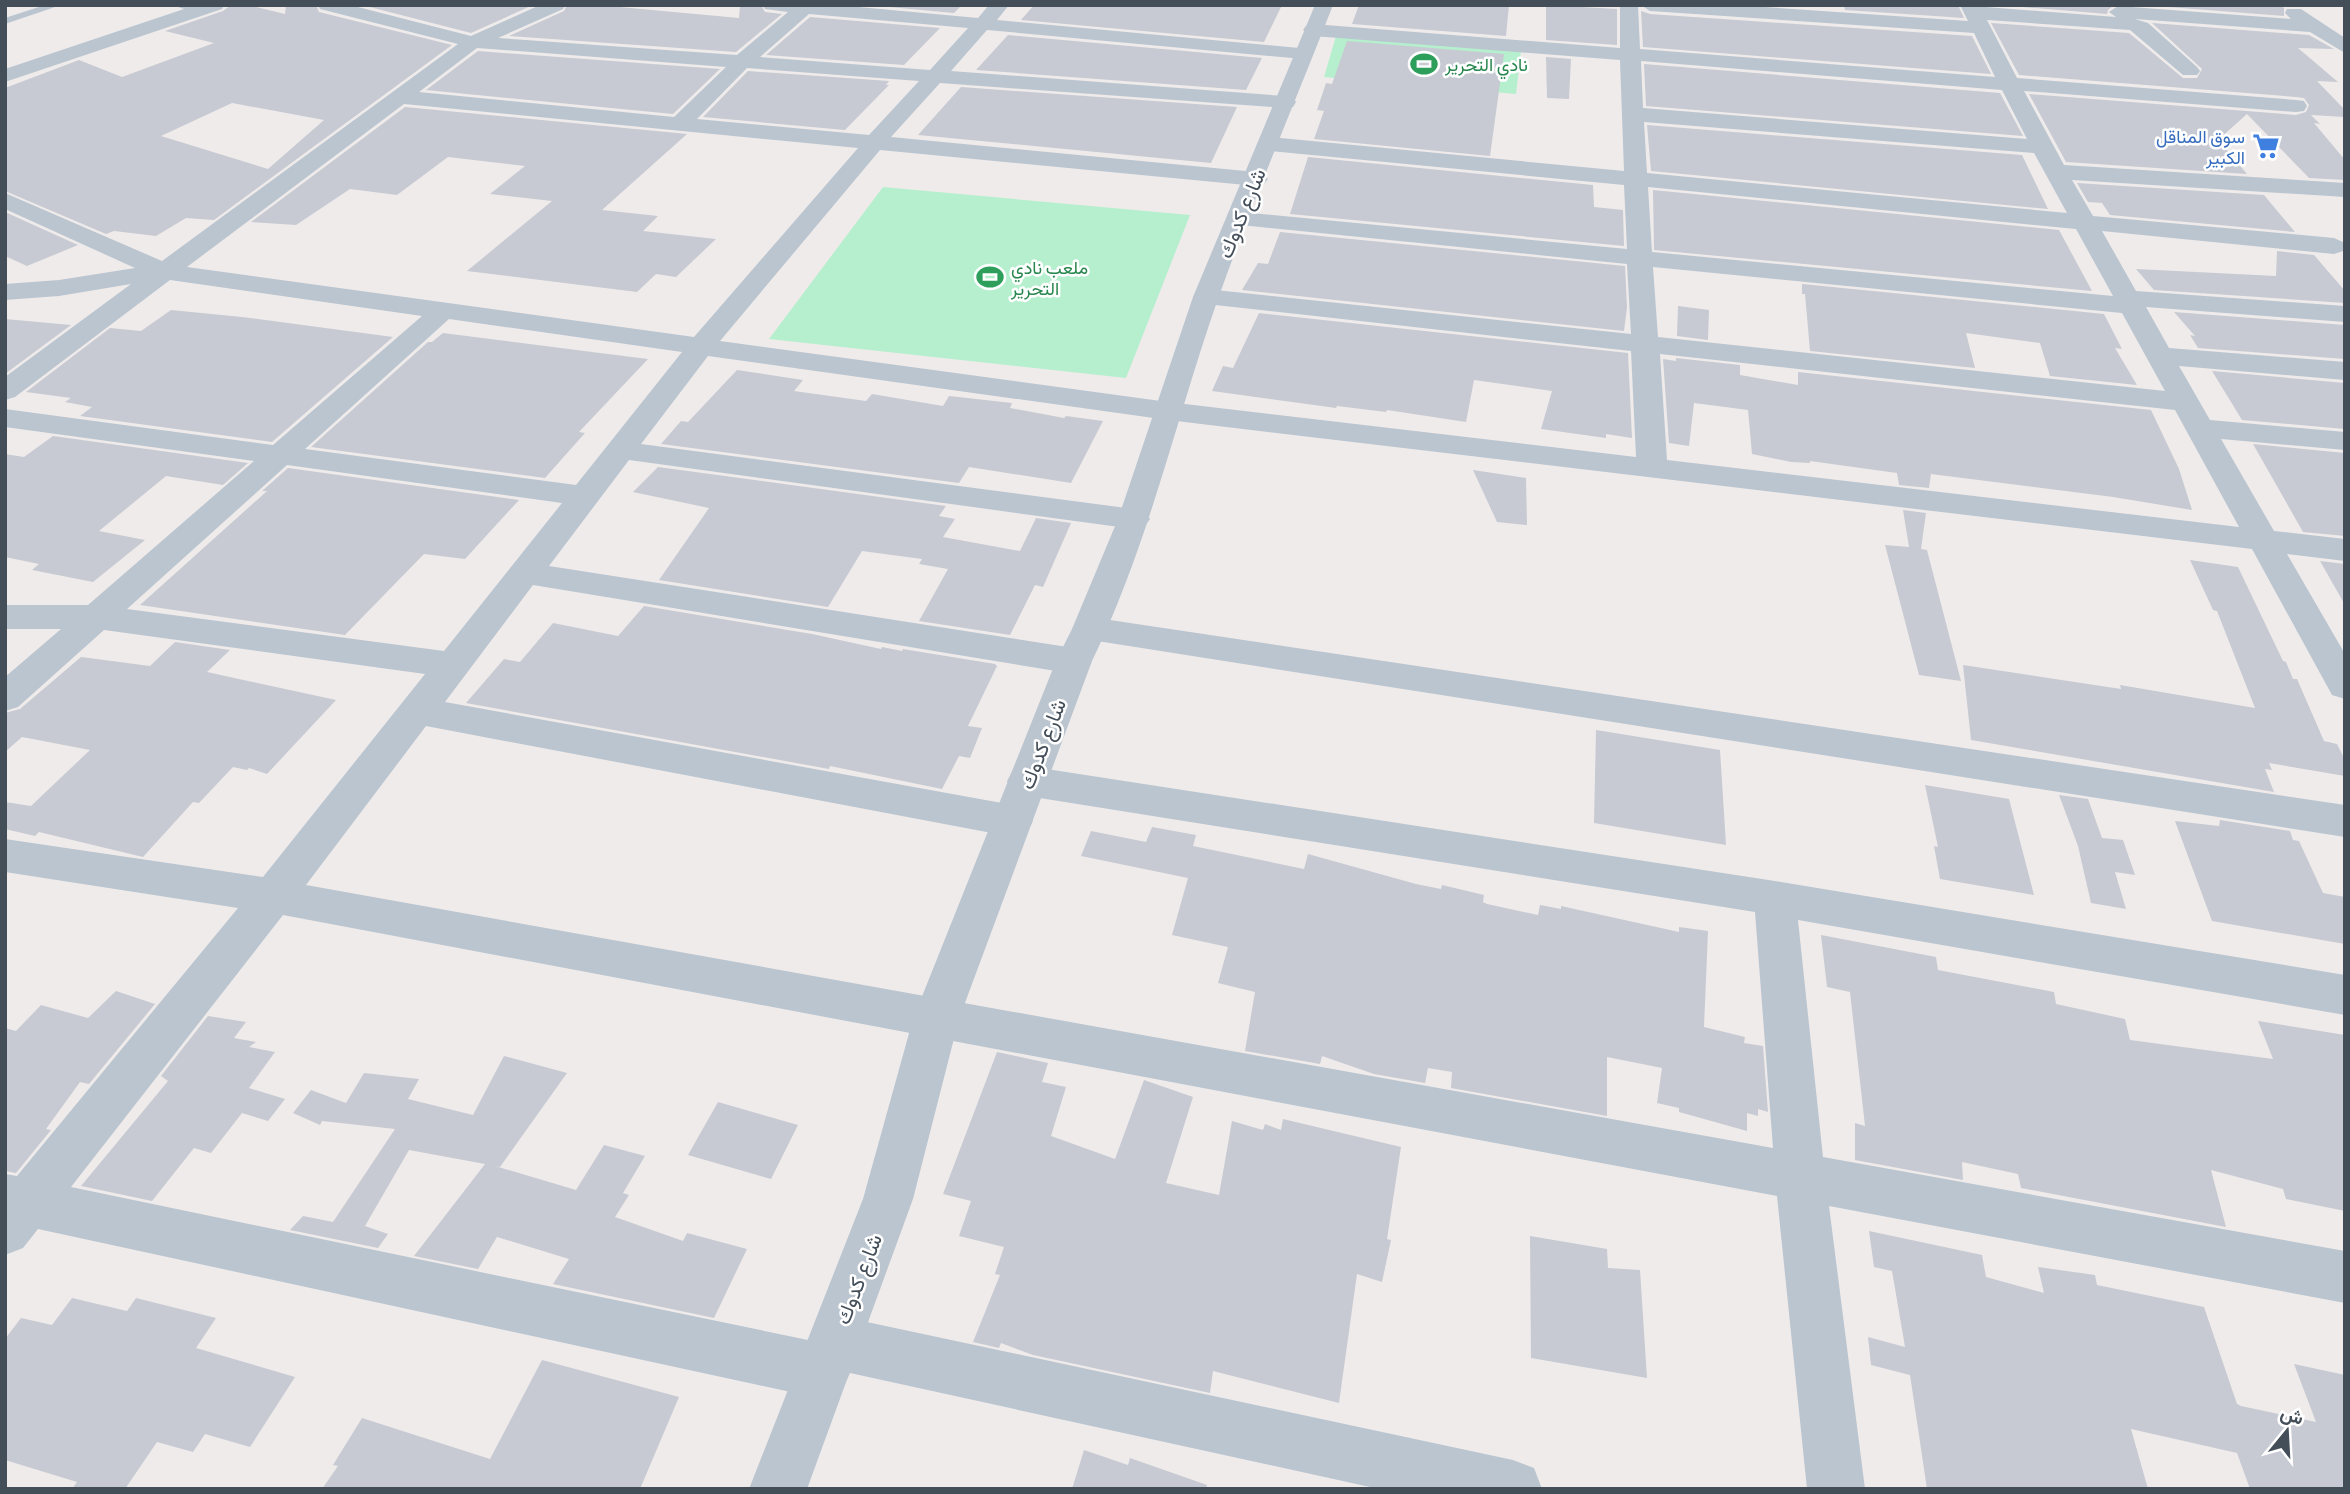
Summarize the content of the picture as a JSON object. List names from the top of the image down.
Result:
{
  "streets": {
    "street": ["شارع كدوك"]
  },
  "places": {
    "sports": ["نادي التحرير", "ملعب نادي التحرير"],
    "supermarket": ["سوق المناقل الكبير"]
  },
  "north": "top"
}
